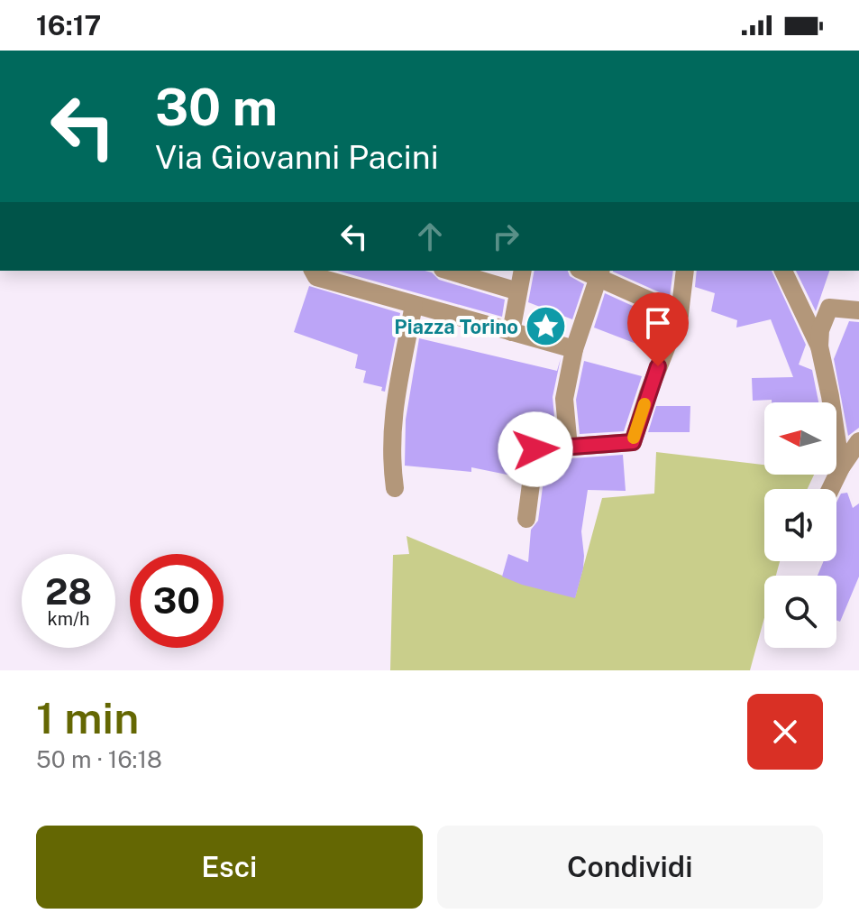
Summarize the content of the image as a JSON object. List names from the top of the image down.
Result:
{
  "places": {
    "place": ["Piazza Torino"]
  },
  "north": "left",
  "page": {
    "status": "16:17",
    "turn": ["30 m", "Via Giovanni Pacini"],
    "speed": "28 km/h",
    "limit": "30",
    "heading": ["1 min", "50 m · 16:18"],
    "buttons": ["Esci", "Condividi"]
  }
}
